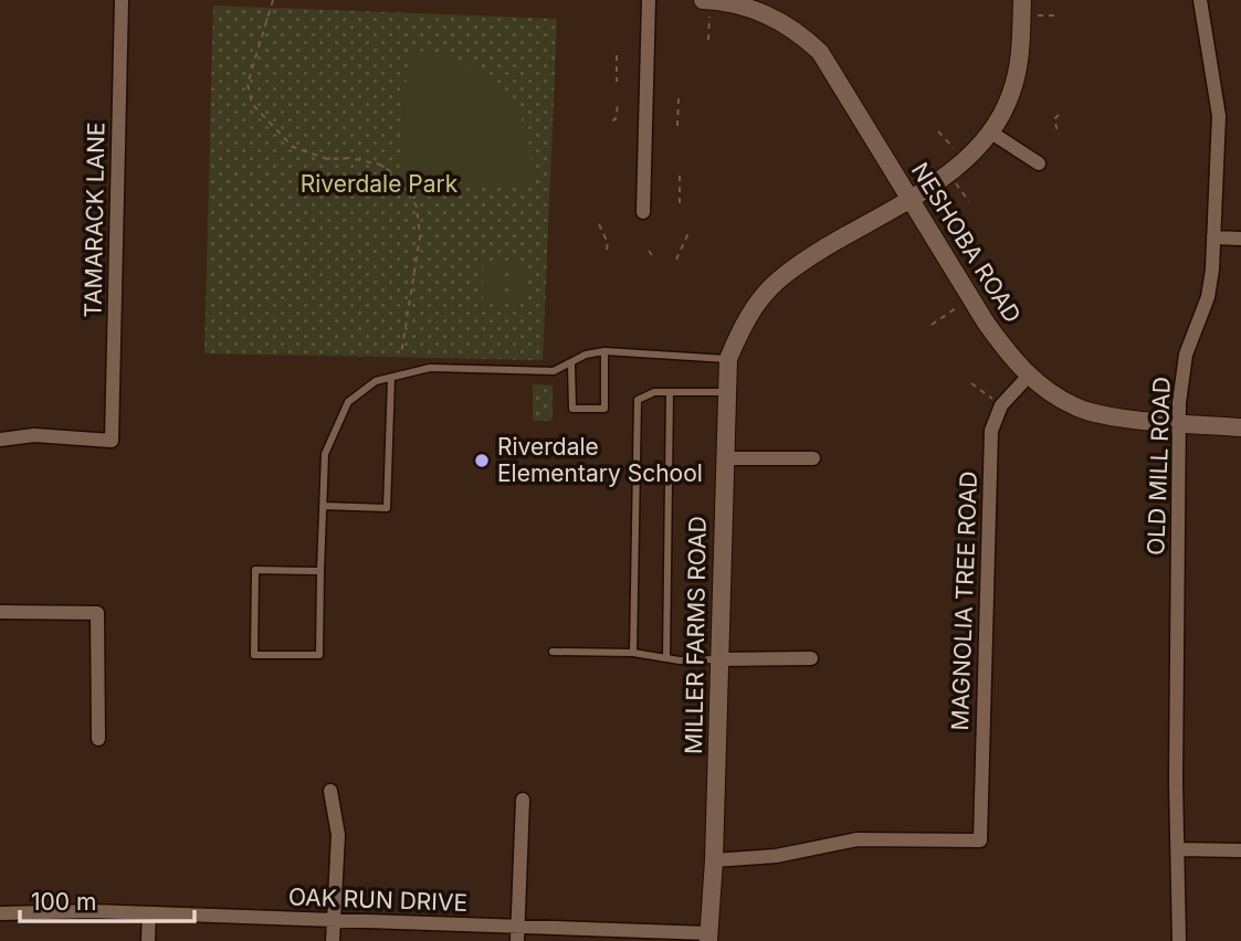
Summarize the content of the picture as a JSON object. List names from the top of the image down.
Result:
{
  "streets": {
    "street": [
      "TAMARACK LANE",
      "NESHOBA ROAD",
      "OLD MILL ROAD",
      "MAGNOLIA TREE ROAD",
      "MILLER FARMS ROAD",
      "OAK RUN DRIVE"
    ]
  },
  "crossings": [
    ["NESHOBA ROAD", "OLD MILL ROAD"],
    ["NESHOBA ROAD", "MAGNOLIA TREE ROAD"],
    ["NESHOBA ROAD", "MILLER FARMS ROAD"],
    ["MAGNOLIA TREE ROAD", "MILLER FARMS ROAD"],
    ["MILLER FARMS ROAD", "OAK RUN DRIVE"]
  ],
  "parks": ["Riverdale Park"],
  "places": ["Riverdale Elementary School"],
  "scale_bar": "100 m"
}
